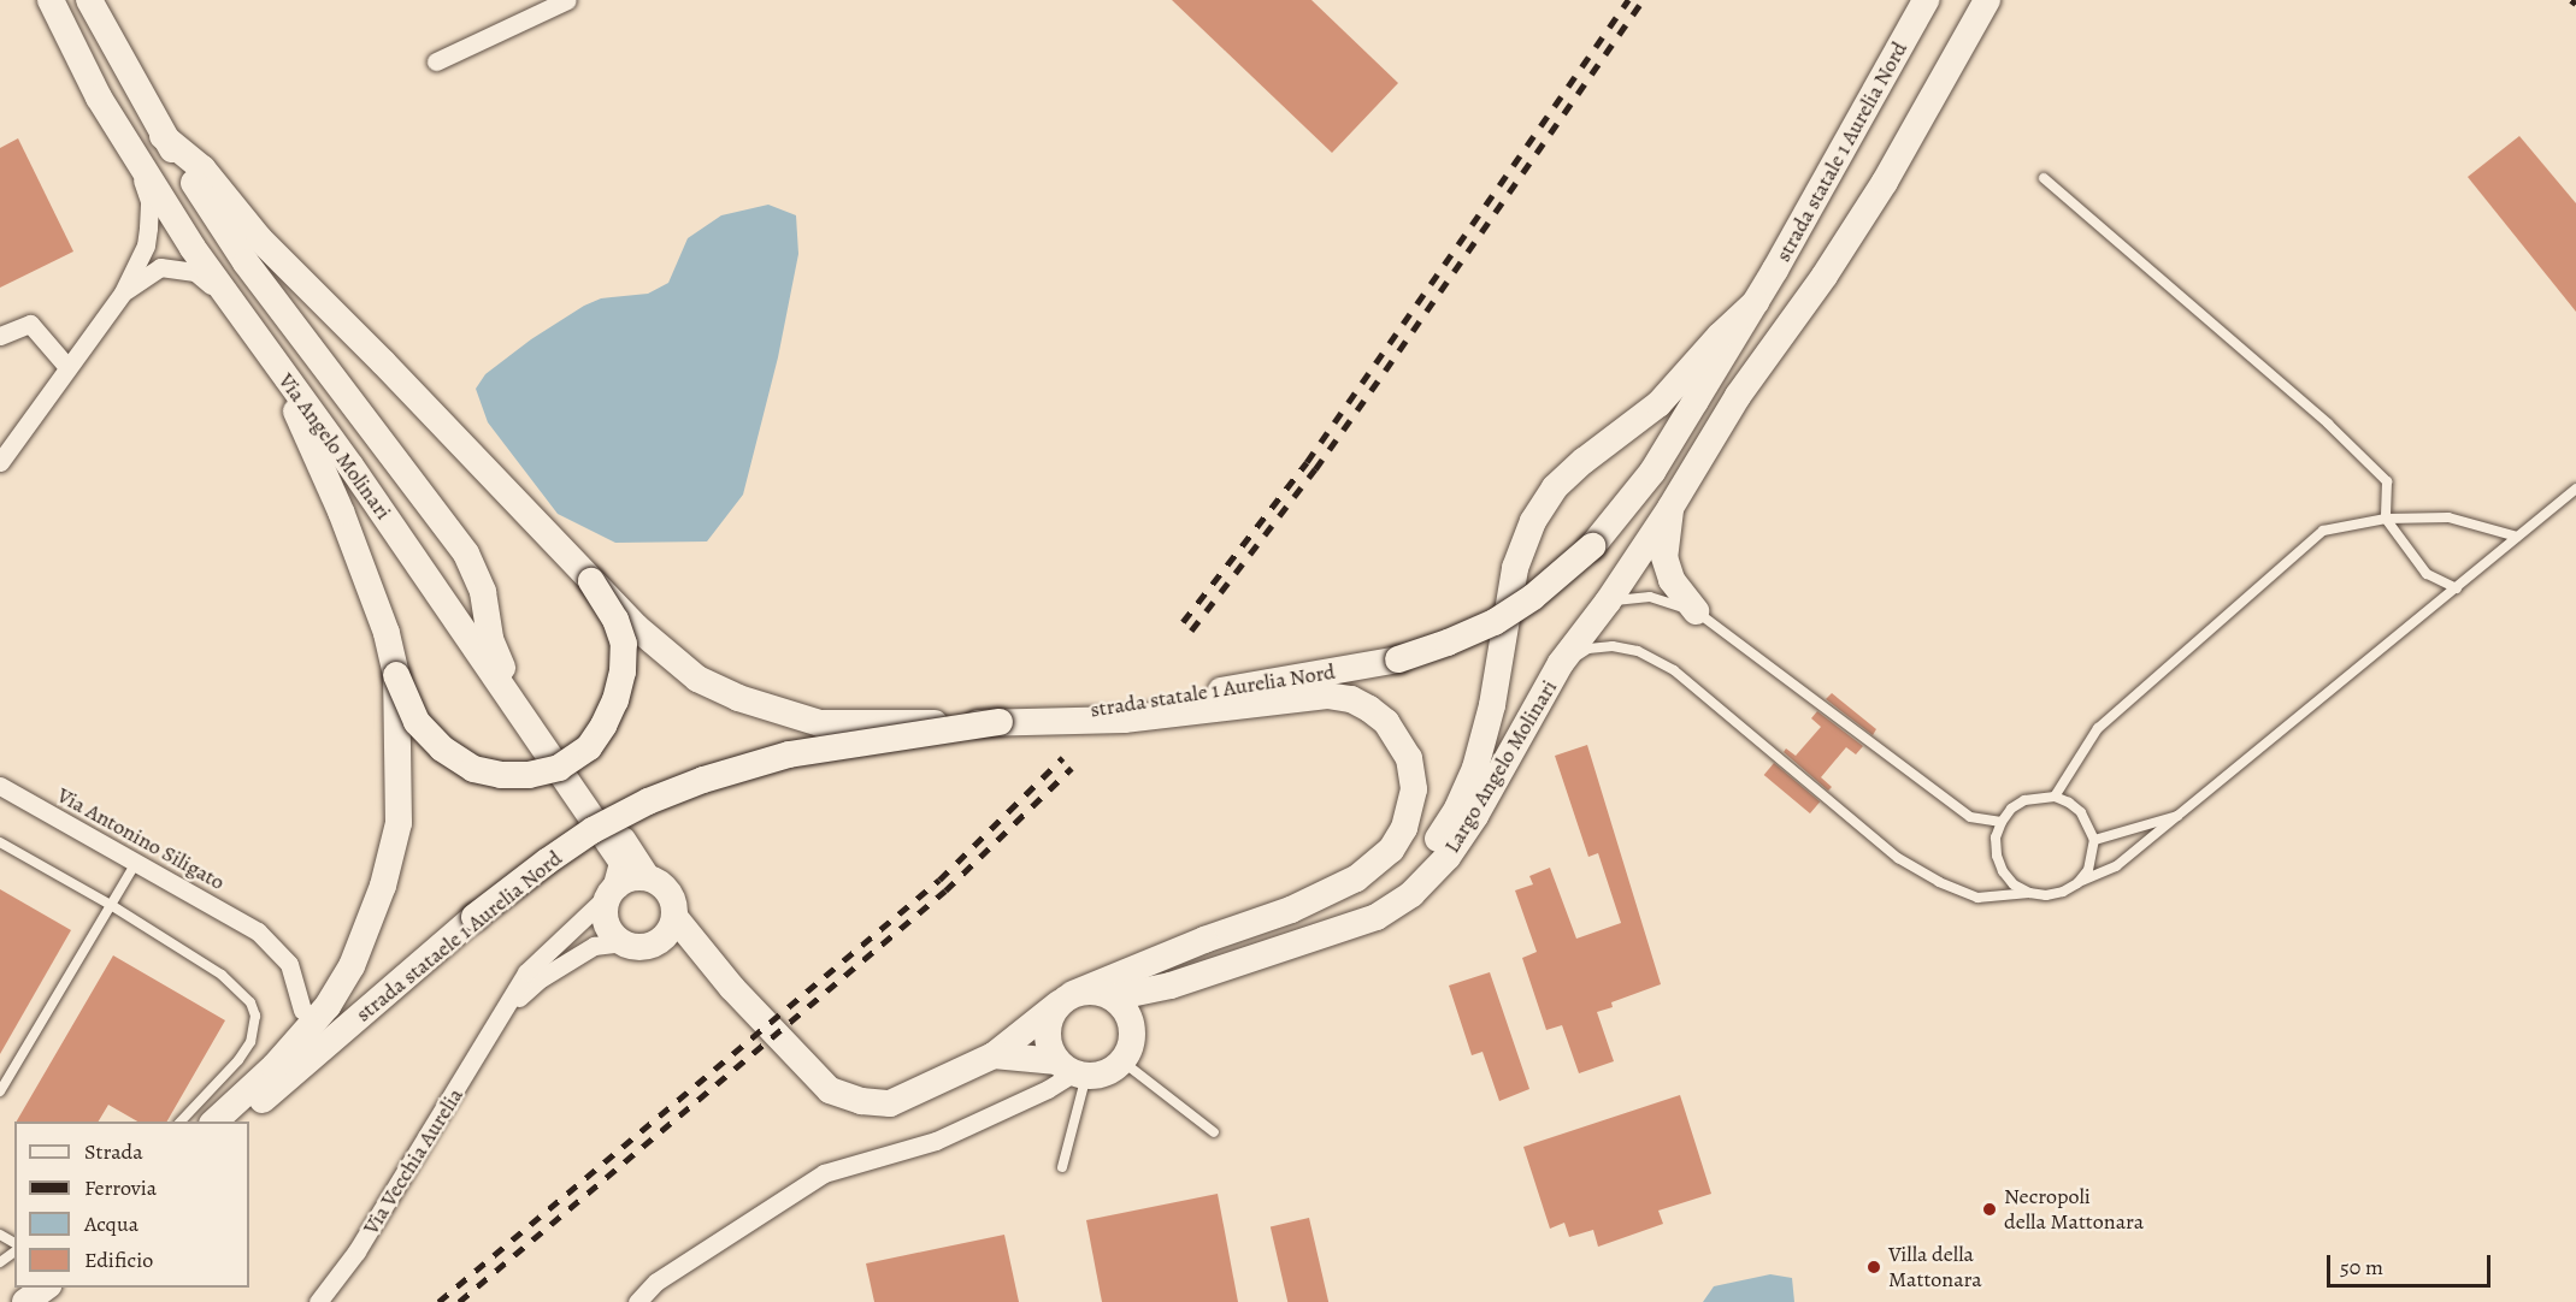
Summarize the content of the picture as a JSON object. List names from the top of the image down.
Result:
{
  "streets": {
    "main road": [
      "strada statale 1 Aurelia Nord",
      "Via Angelo Molinari",
      "Largo Angelo Molinari",
      "strada stataele 1 Aurelia Nord"
    ],
    "street": ["Via Antonino Siligato", "Via Vecchia Aurelia"]
  },
  "crossings": [
    ["Via Angelo Molinari", "Via Vecchia Aurelia"]
  ],
  "places": ["Necropoli della Mattonara", "Villa della Mattonara"],
  "legend": [
    "Strada",
    "Ferrovia",
    "Acqua",
    "Edificio"
  ],
  "scale_bar": "50 m"
}
